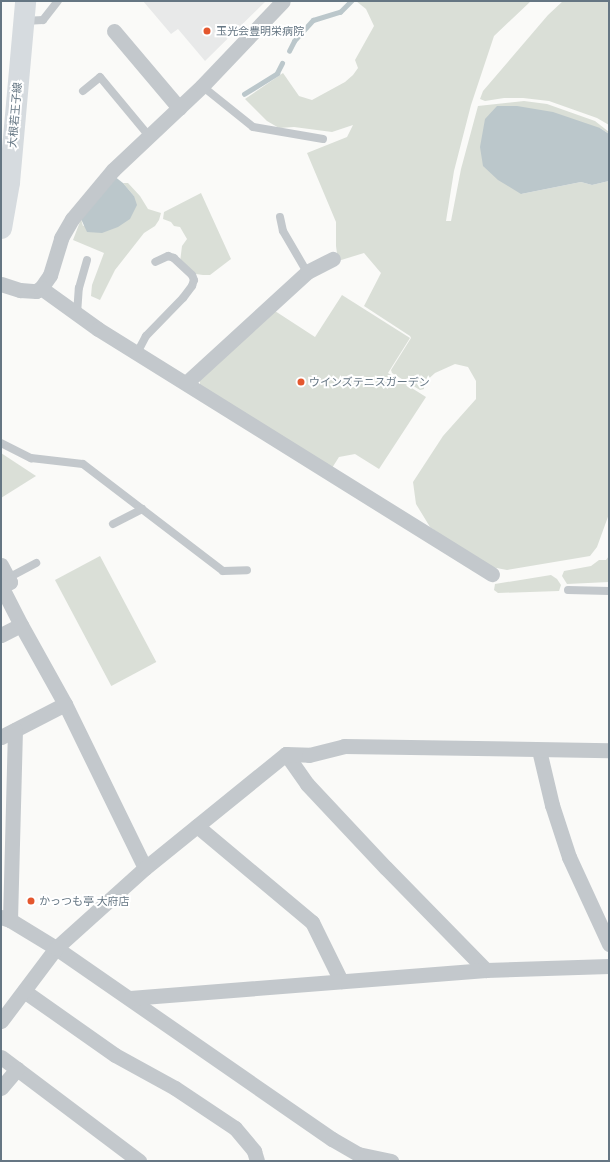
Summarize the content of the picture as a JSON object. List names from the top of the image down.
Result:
{
  "streets": {
    "street": ["大根若王子線"]
  },
  "places": ["玉光会豊明栄病院", "ウインズテニスガーデン", "かっつも亭 大府店"]
}
